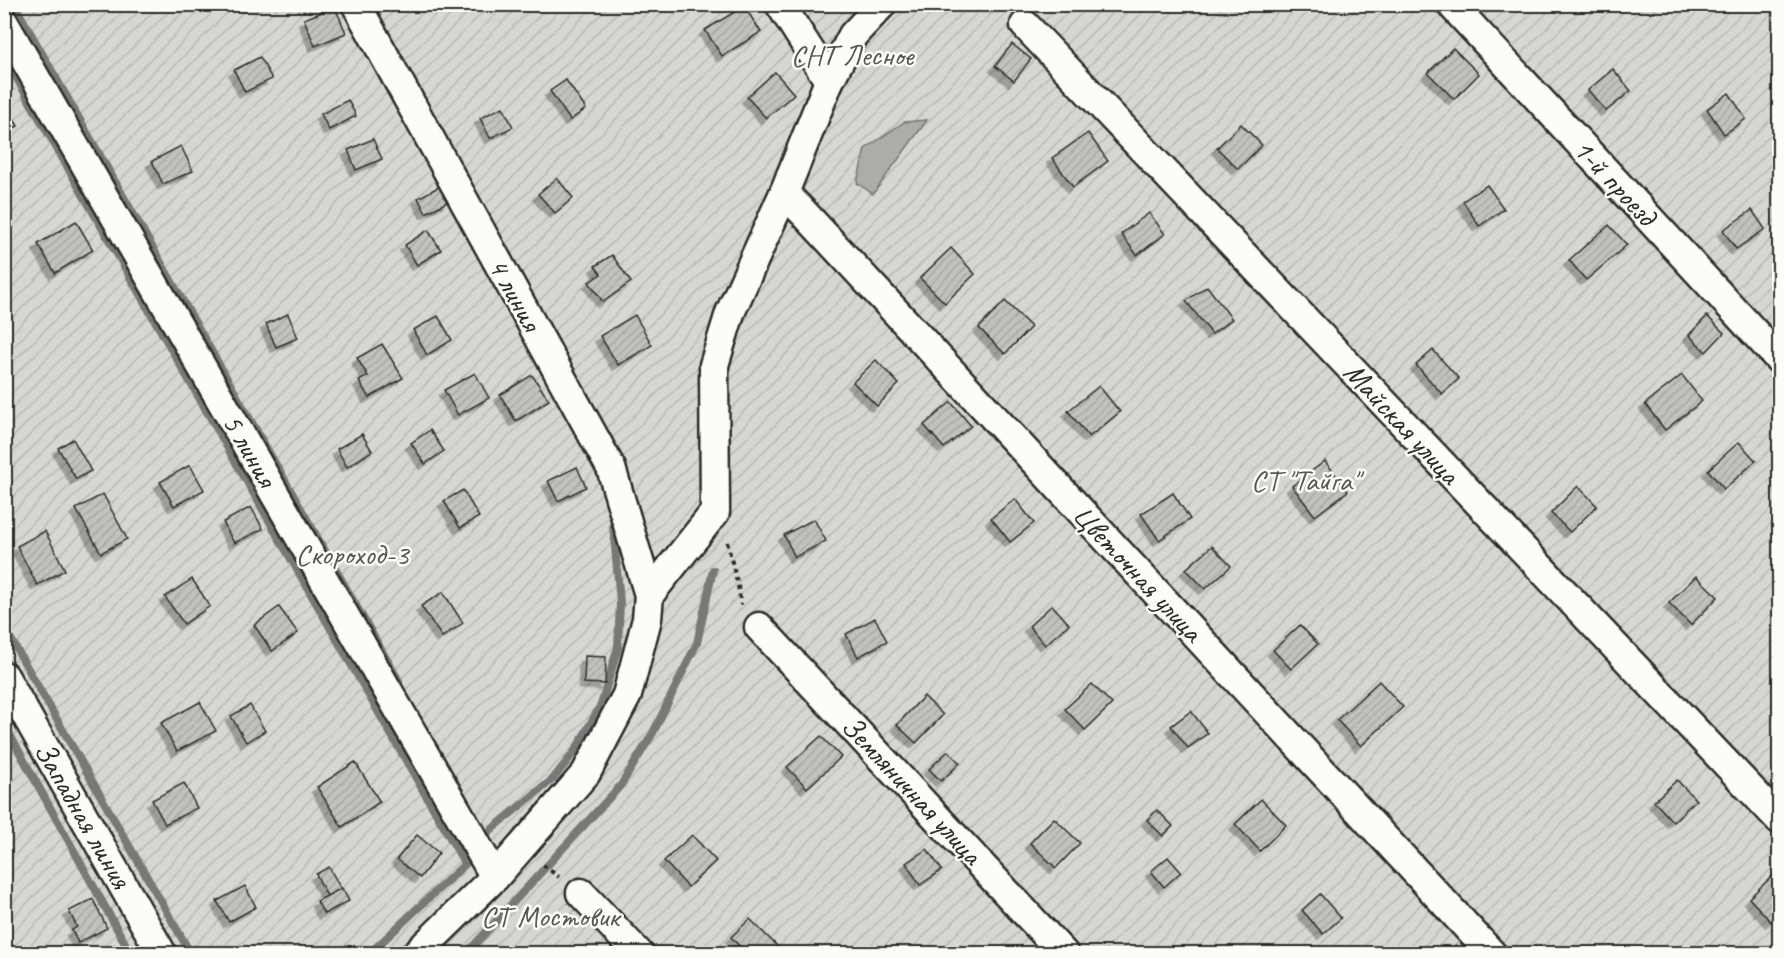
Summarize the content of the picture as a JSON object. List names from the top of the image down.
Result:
{
  "streets": {
    "street": [
      "1-й проезд",
      "4 линия",
      "Майская улица",
      "5 линия",
      "Цветочная улица",
      "Земляничная улица",
      "Западная линия"
    ]
  },
  "parks": [
    "СНТ Лесное",
    "СТ \"Тайга\"",
    "Скороход-3",
    "СТ Мостовик"
  ]
}
